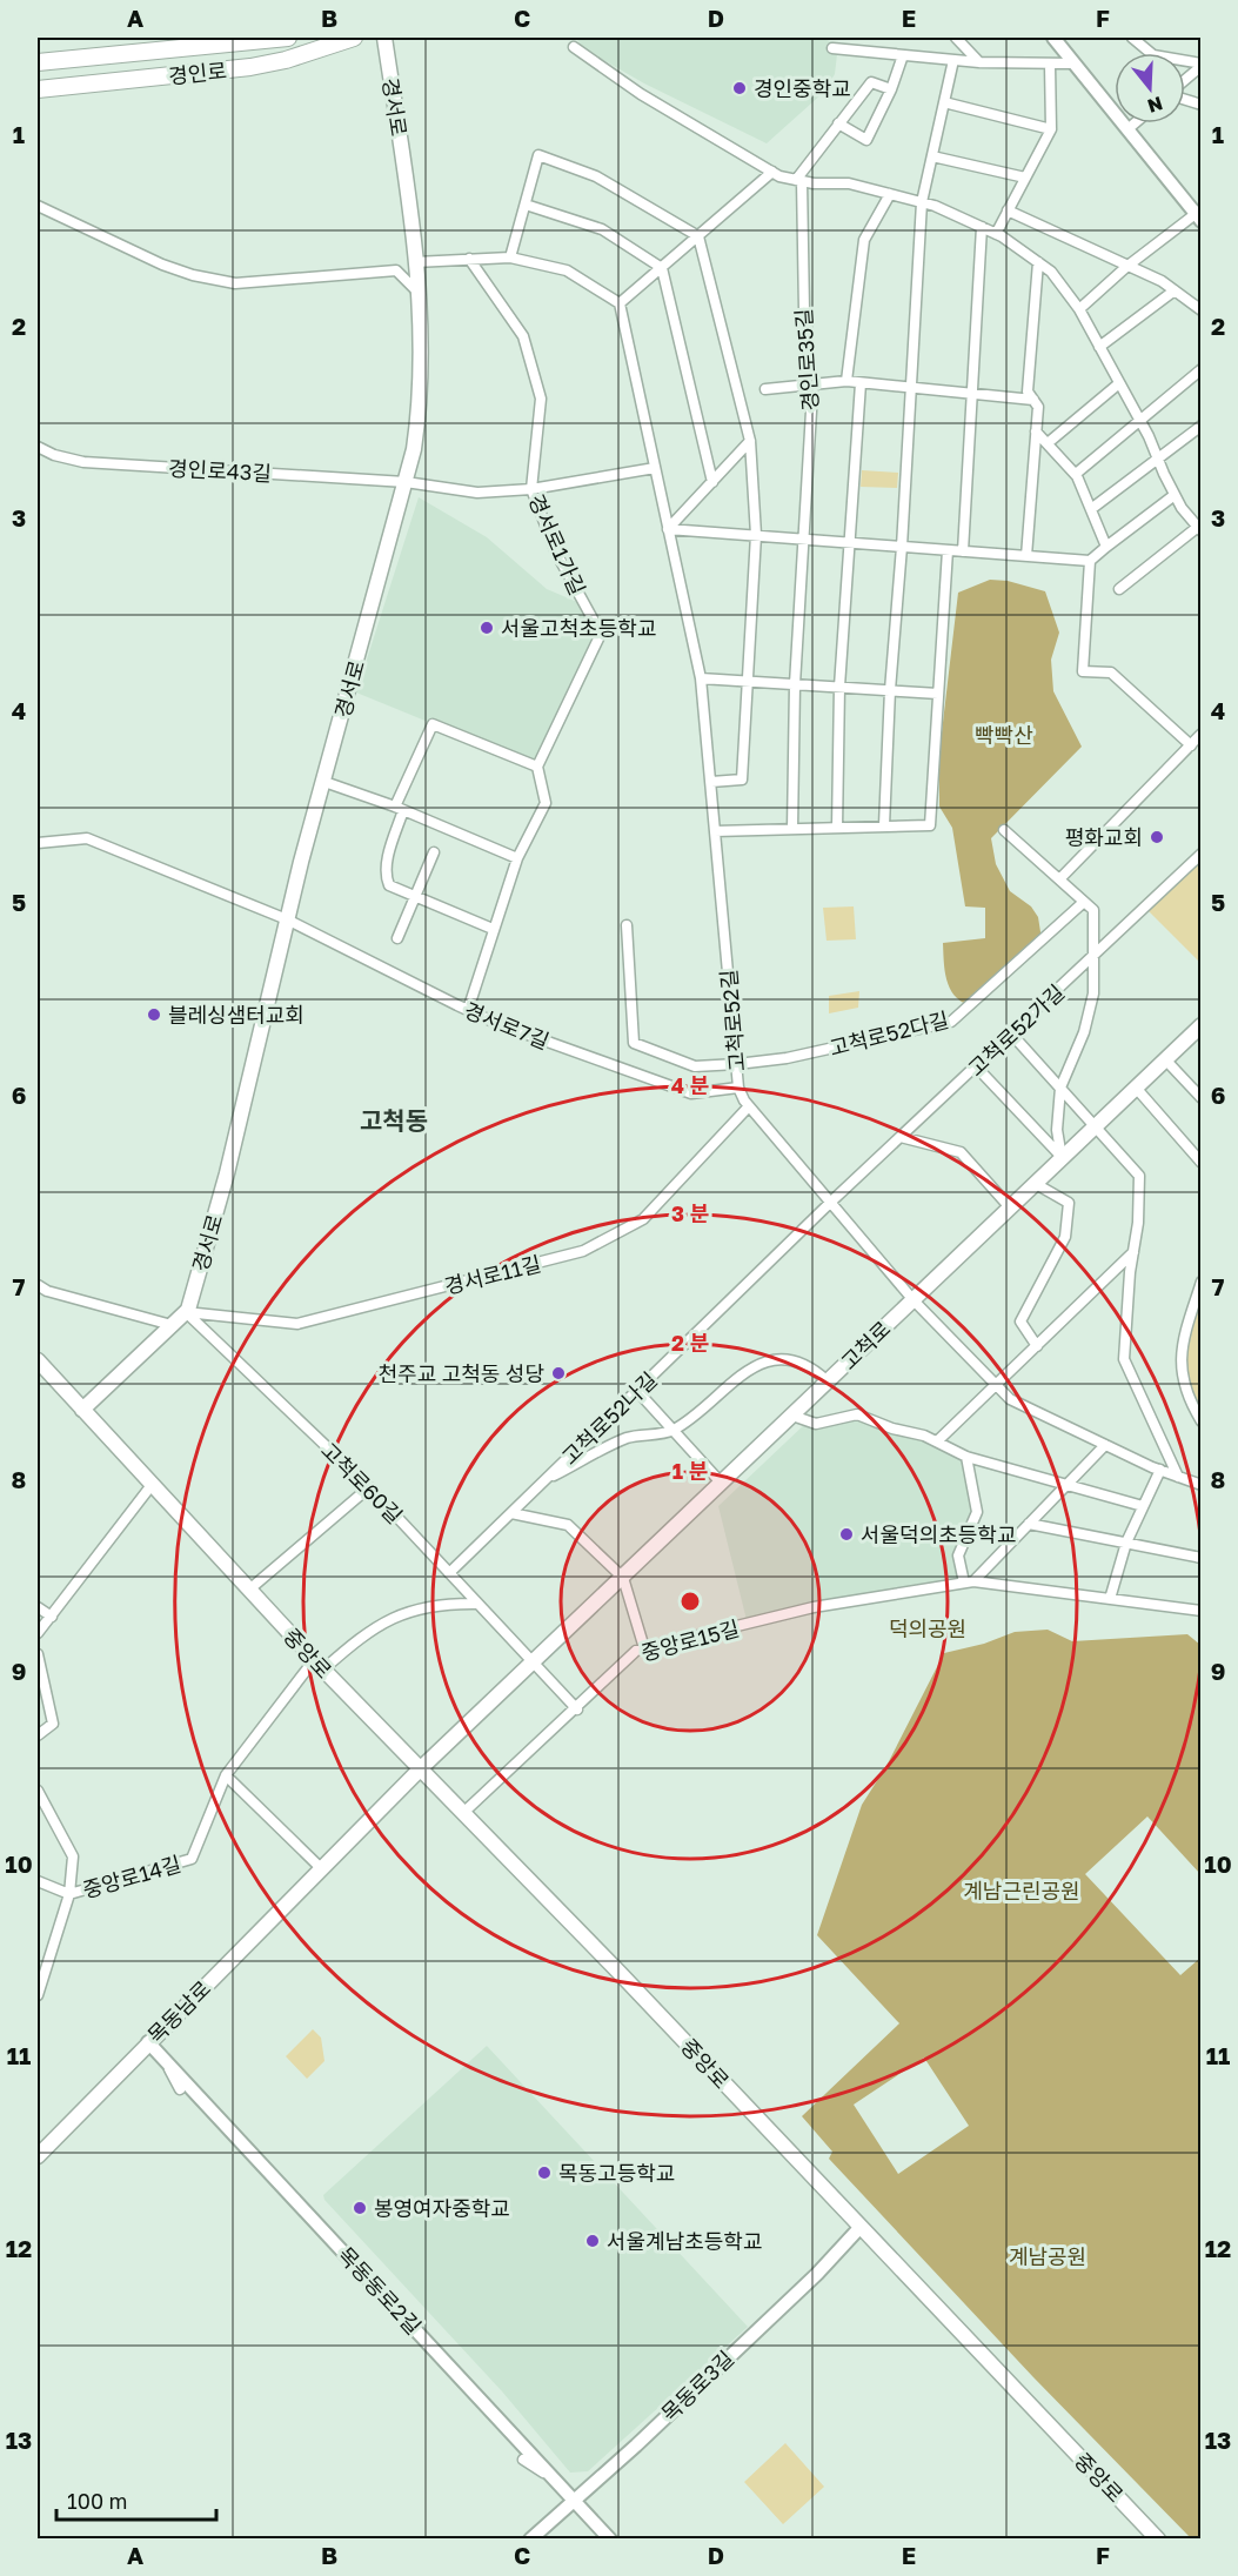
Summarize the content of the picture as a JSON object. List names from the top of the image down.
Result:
{
  "streets": {
    "main road": [
      "경인로",
      "경서로",
      "고척로",
      "중앙로",
      "목동남로"
    ],
    "street": [
      "경인로35길",
      "경인로43길",
      "경서로1가길",
      "고척로52길",
      "경서로7길",
      "고척로52가길",
      "고척로52다길",
      "경서로11길",
      "고척로52나길",
      "고척로60길",
      "중앙로15길",
      "중앙로14길",
      "목동동로2길",
      "목동로3길"
    ]
  },
  "crossings": [
    ["경서로", "경인로43길"],
    ["경서로", "경서로7길"],
    ["경서로", "경서로11길"],
    ["경서로", "고척로60길"],
    ["경인로43길", "경서로1가길"],
    ["경인로43길", "고척로52길"],
    ["고척로52길", "경서로7길"],
    ["고척로52길", "고척로52가길"],
    ["고척로52길", "고척로52다길"],
    ["고척로52길", "경서로11길"],
    ["고척로52길", "고척로"],
    ["고척로52길", "고척로52나길"],
    ["고척로52가길", "고척로52나길"],
    ["경서로11길", "고척로60길"],
    ["고척로", "고척로60길"],
    ["고척로", "중앙로"],
    ["고척로", "목동남로"],
    ["고척로52나길", "고척로60길"],
    ["고척로60길", "중앙로14길"],
    ["중앙로15길", "중앙로"],
    ["중앙로", "중앙로14길"],
    ["중앙로", "목동남로"],
    ["중앙로", "목동로3길"],
    ["목동남로", "목동동로2길"],
    ["목동동로2길", "목동로3길"]
  ],
  "districts": ["고척동"],
  "parks": [
    "빡빡산",
    "덕의공원",
    "계남근린공원",
    "계남공원"
  ],
  "places": [
    "경인중학교",
    "서울고척초등학교",
    "평화교회",
    "블레싱샘터교회",
    "천주교 고척동 성당",
    "서울덕의초등학교",
    "목동고등학교",
    "봉영여자중학교",
    "서울계남초등학교"
  ],
  "scale_bar": "100 m",
  "north": "bottom",
  "grid": {
    "columns": [
      "A",
      "B",
      "C",
      "D",
      "E",
      "F"
    ],
    "rows": [
      "1",
      "2",
      "3",
      "4",
      "5",
      "6",
      "7",
      "8",
      "9",
      "10",
      "11",
      "12",
      "13"
    ]
  },
  "rings": [
    "4 분",
    "3 분",
    "2 분",
    "1 분"
  ]
}
